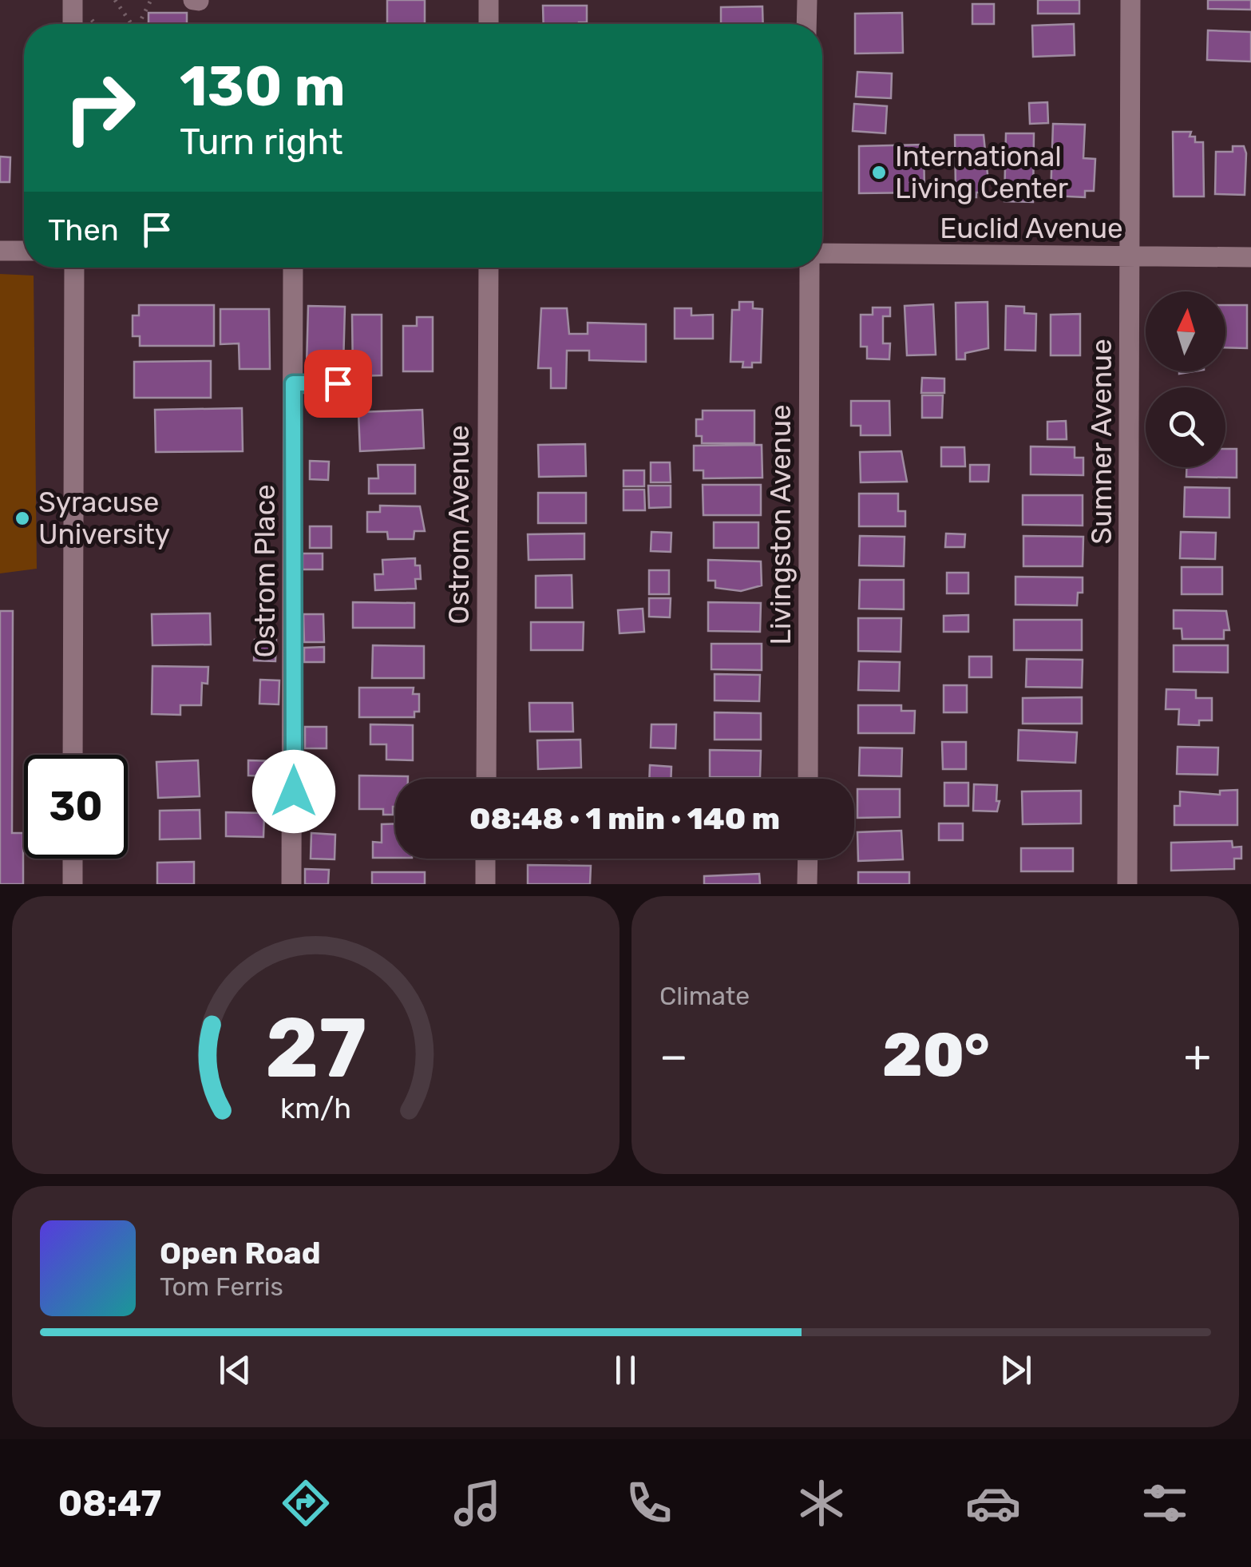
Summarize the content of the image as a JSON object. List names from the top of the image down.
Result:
{
  "streets": {
    "street": [
      "Euclid Avenue",
      "Sumner Avenue",
      "Ostrom Avenue",
      "Livingston Avenue",
      "Ostrom Place"
    ]
  },
  "crossings": [
    ["Euclid Avenue", "Sumner Avenue"]
  ],
  "places": ["International Living Center", "Syracuse University"],
  "north": "top",
  "page": {
    "turn": ["130 m", "Turn right"],
    "then": "Then",
    "limit": "30",
    "trip": "08:48 · 1 min · 140 m",
    "tile": "Climate",
    "heat": ["−", "20°", "+"],
    "song": ["Open Road", "Tom Ferris"],
    "tabs": "08:47",
    "gauge": ["27", "km/h"]
  }
}
